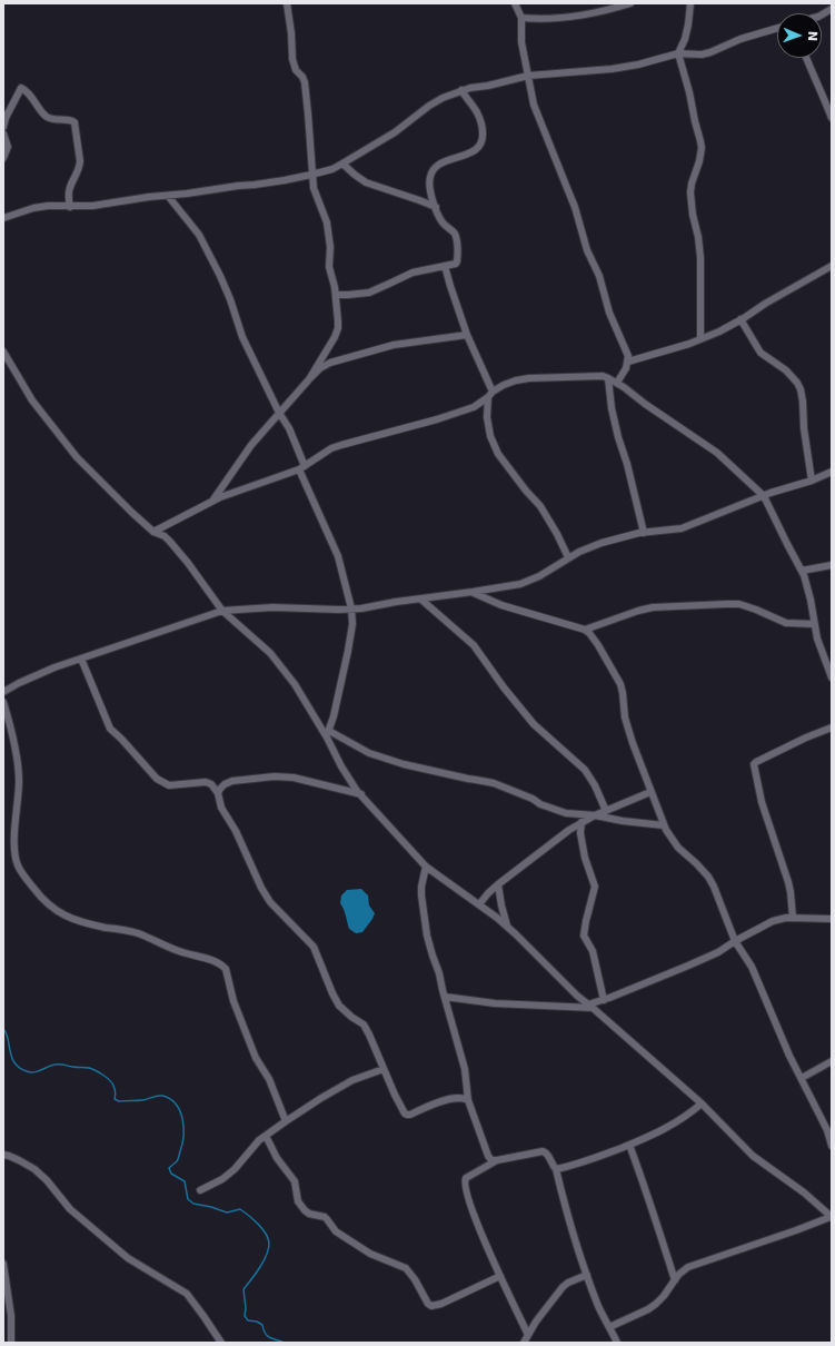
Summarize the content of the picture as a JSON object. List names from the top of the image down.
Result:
{
  "north": "right"
}
